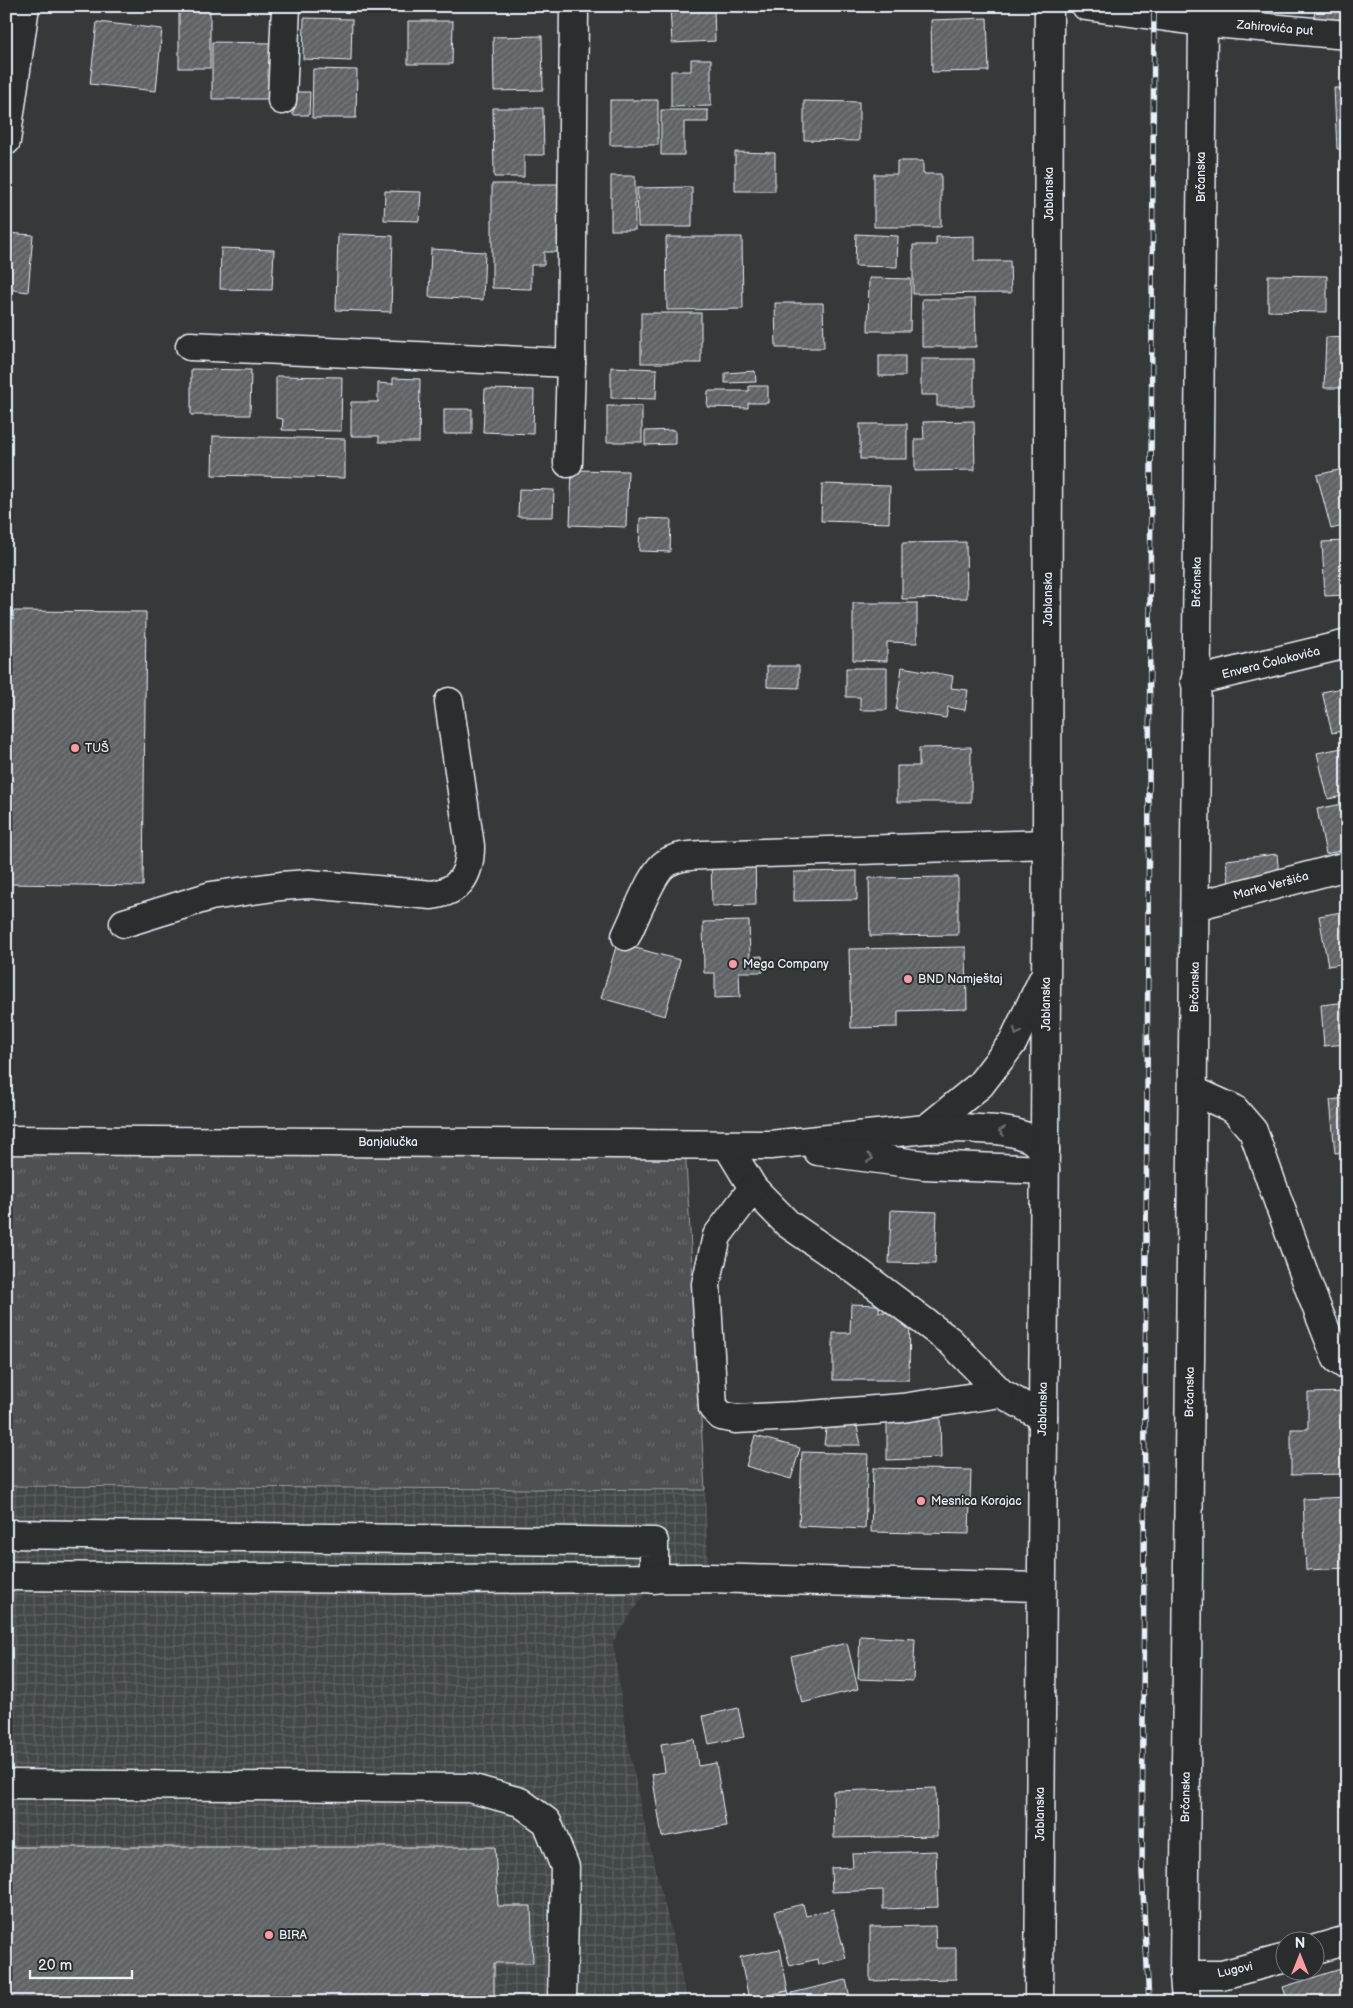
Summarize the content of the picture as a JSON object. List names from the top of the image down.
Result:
{
  "streets": {
    "street": [
      "Zahirovića put",
      "Brčanska",
      "Jablanska",
      "Envera Čolakovića",
      "Marka Veršića",
      "Banjalučka",
      "Lugovi"
    ]
  },
  "crossings": [
    ["Zahirovića put", "Brčanska"],
    ["Brčanska", "Envera Čolakovića"],
    ["Brčanska", "Marka Veršića"],
    ["Brčanska", "Lugovi"]
  ],
  "places": [
    "TUŠ",
    "Mega Company",
    "BND Namještaj",
    "Mesnica Korajac",
    "BIRA"
  ],
  "scale_bar": "20 m",
  "north": "top"
}
